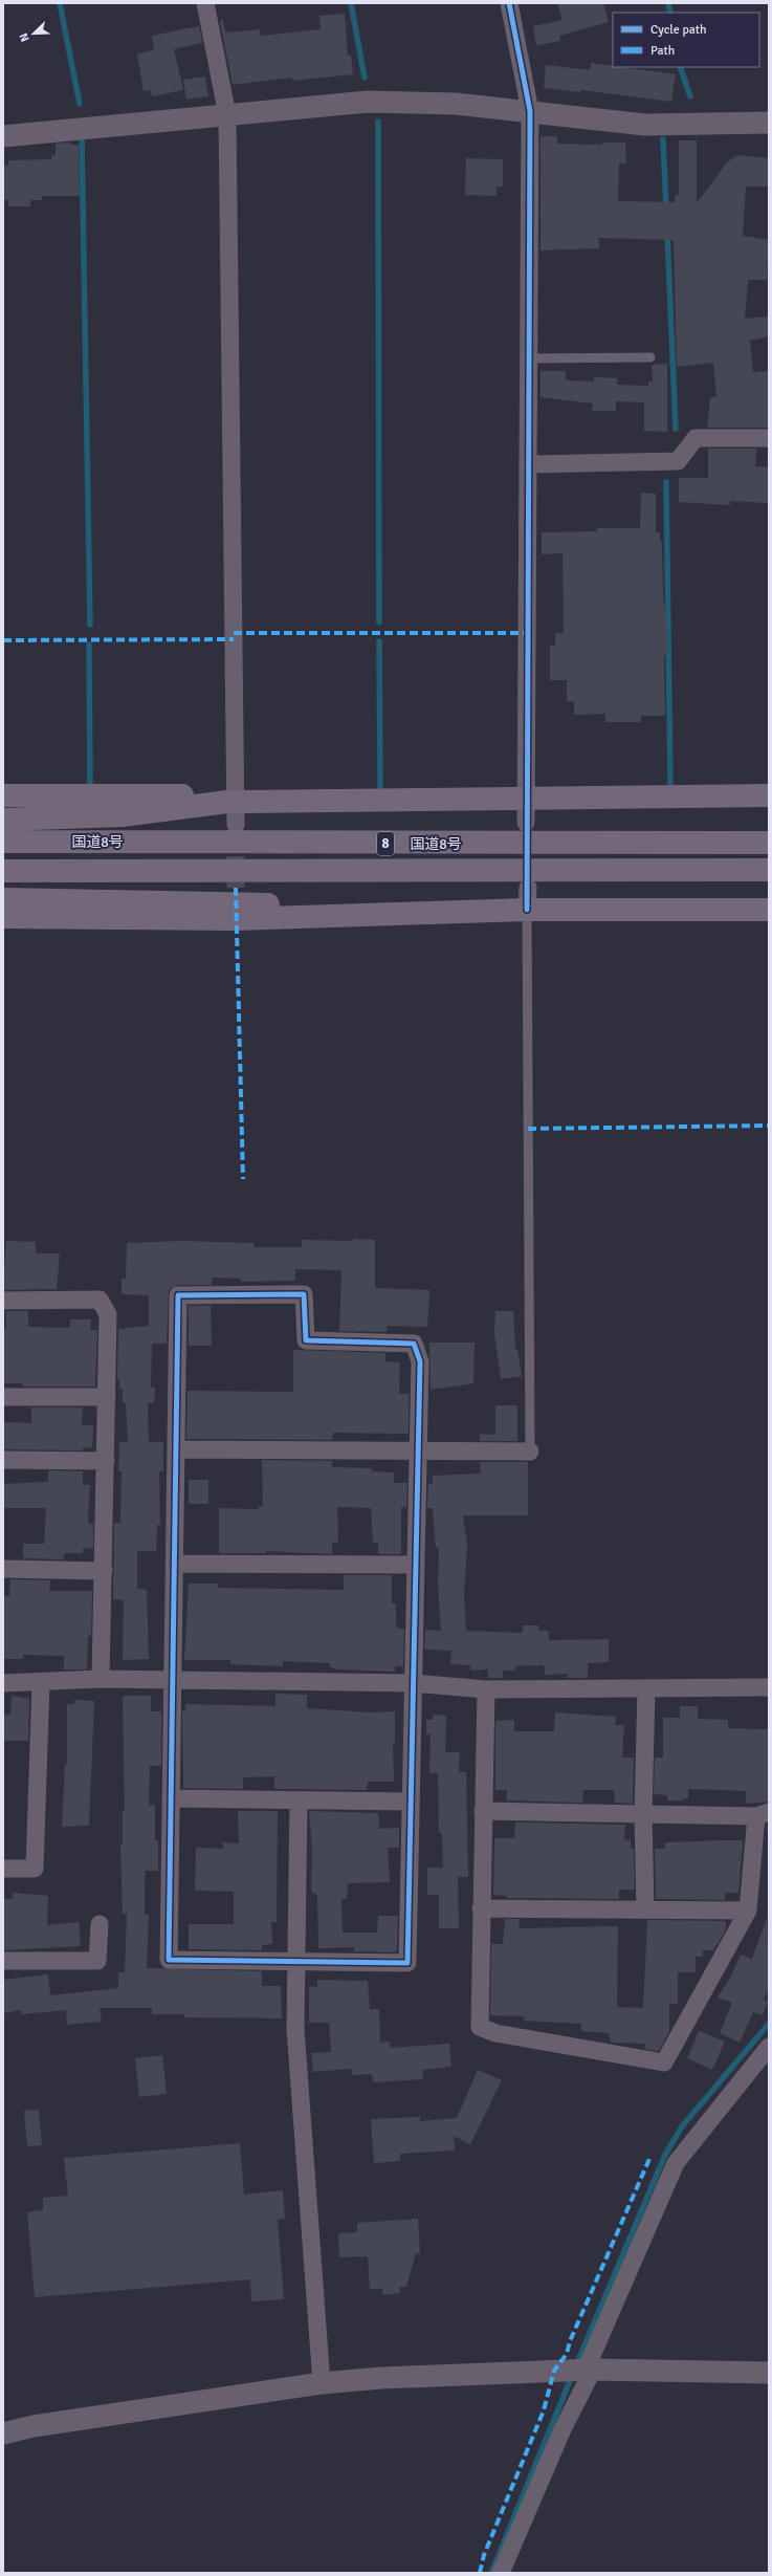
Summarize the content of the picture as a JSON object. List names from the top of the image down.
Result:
{
  "streets": {
    "highway": ["国道8号", "8"]
  },
  "legend": ["Cycle path", "Path"],
  "north": "bottom left"
}
